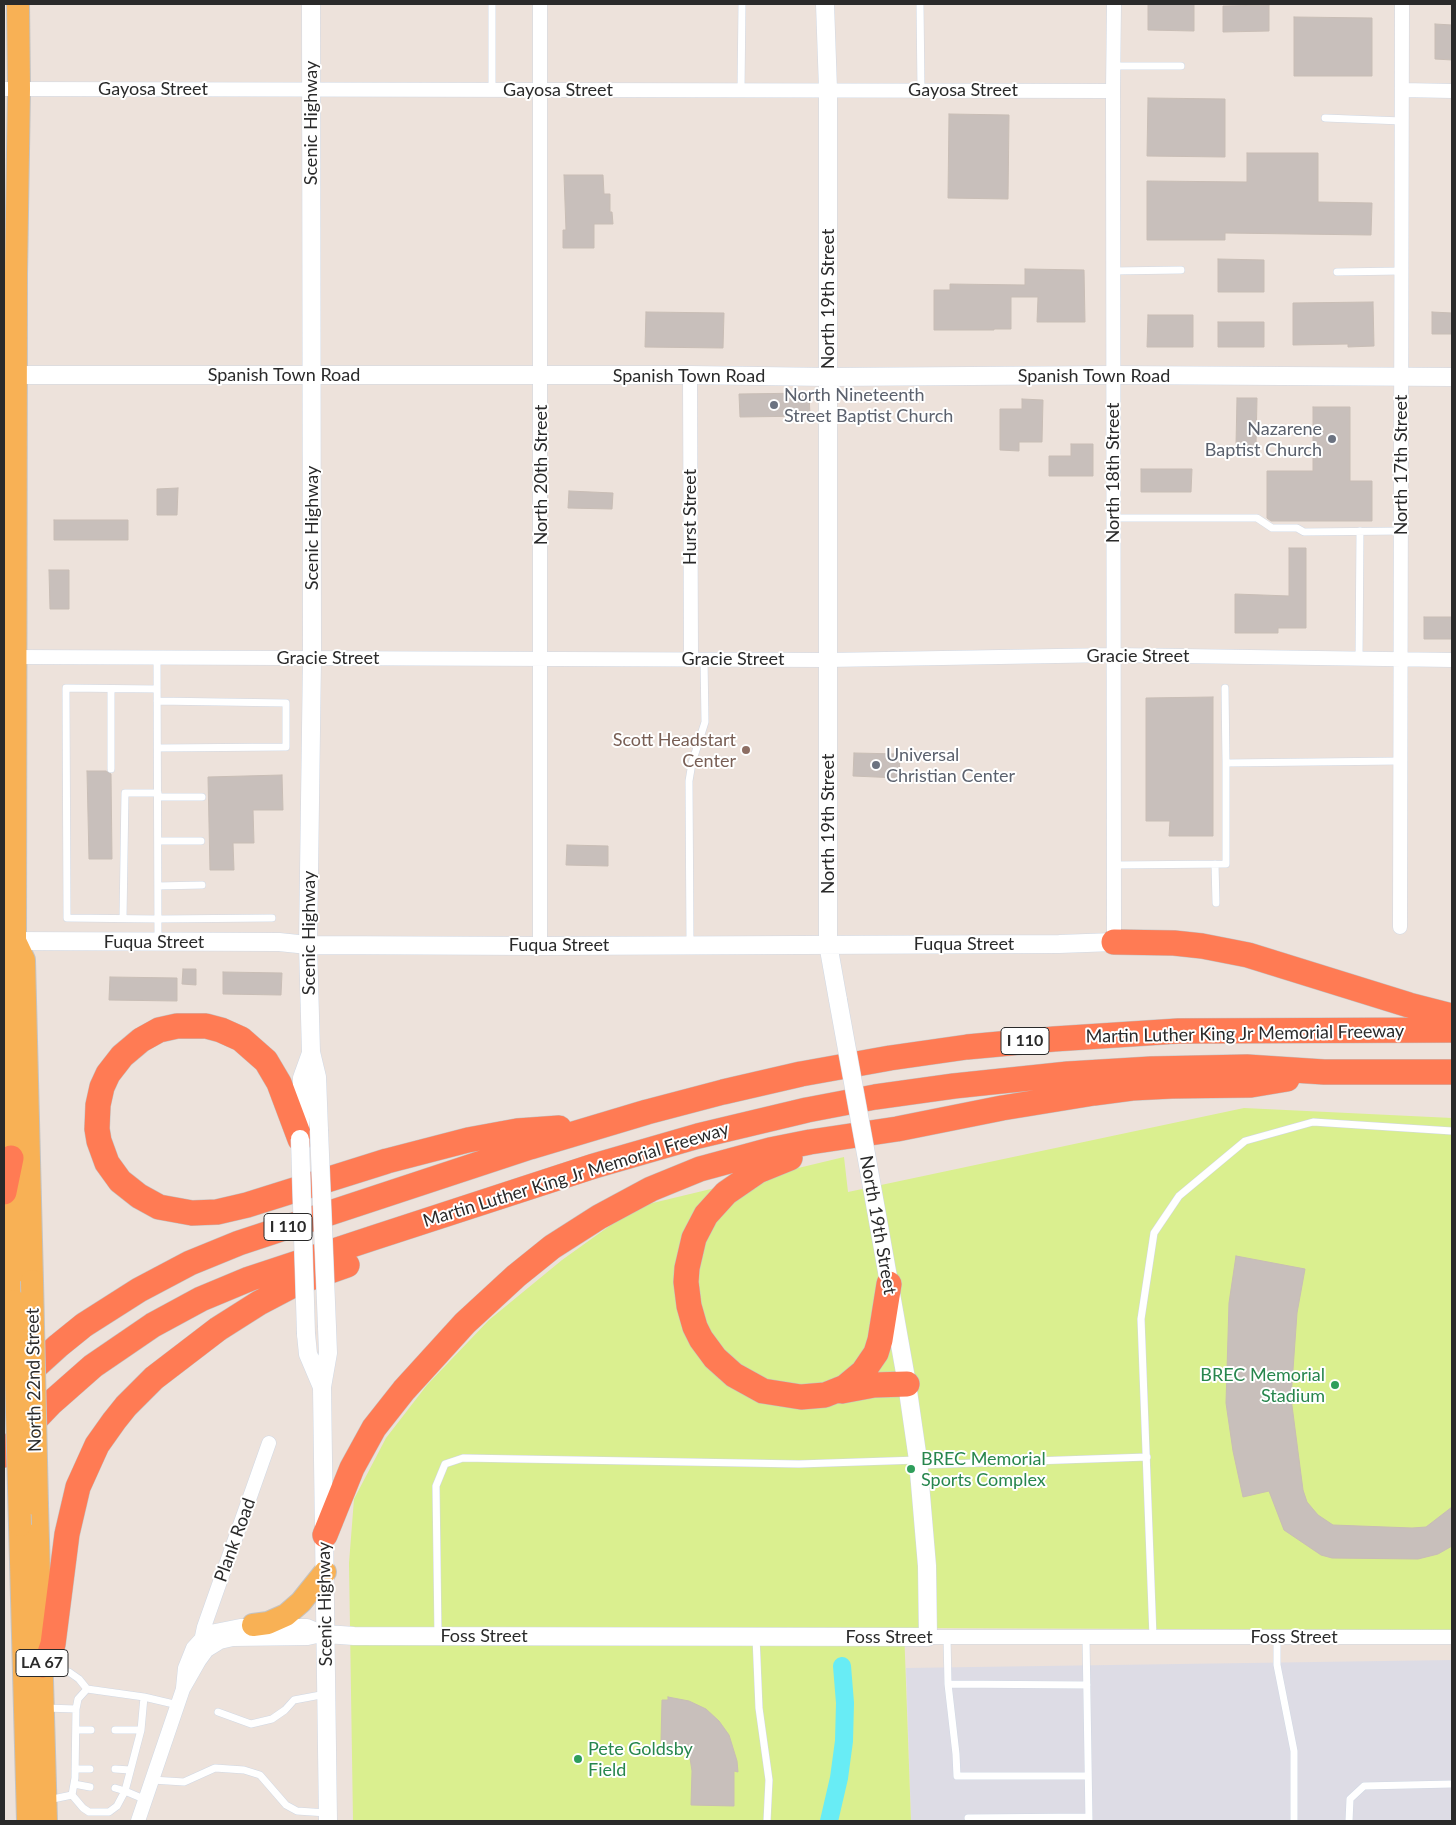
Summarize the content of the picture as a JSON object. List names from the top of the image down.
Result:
{
  "streets": {
    "highway": ["Martin Luther King Jr Memorial Freeway", "I 110"],
    "main road": ["North 22nd Street", "LA 67"],
    "street": [
      "Gayosa Street",
      "Scenic Highway",
      "North 19th Street",
      "Spanish Town Road",
      "North 17th Street",
      "North 18th Street",
      "North 20th Street",
      "Hurst Street",
      "Gracie Street",
      "Fuqua Street",
      "Plank Road",
      "Foss Street"
    ]
  },
  "crossings": [
    ["Gayosa Street", "Scenic Highway"],
    ["Gayosa Street", "North 19th Street"],
    ["Gayosa Street", "North 18th Street"],
    ["Gayosa Street", "North 20th Street"],
    ["Gayosa Street", "North 22nd Street"],
    ["Scenic Highway", "Spanish Town Road"],
    ["Scenic Highway", "Gracie Street"],
    ["Scenic Highway", "Fuqua Street"],
    ["Scenic Highway", "Plank Road"],
    ["Scenic Highway", "Foss Street"],
    ["North 19th Street", "Spanish Town Road"],
    ["North 19th Street", "Gracie Street"],
    ["North 19th Street", "Fuqua Street"],
    ["North 19th Street", "Foss Street"],
    ["Spanish Town Road", "North 17th Street"],
    ["Spanish Town Road", "North 18th Street"],
    ["Spanish Town Road", "North 20th Street"],
    ["Spanish Town Road", "Hurst Street"],
    ["Spanish Town Road", "North 22nd Street"],
    ["North 17th Street", "Gracie Street"],
    ["North 18th Street", "Gracie Street"],
    ["North 18th Street", "Fuqua Street"],
    ["North 20th Street", "Gracie Street"],
    ["North 20th Street", "Fuqua Street"],
    ["Hurst Street", "Gracie Street"],
    ["Gracie Street", "North 22nd Street"],
    ["Fuqua Street", "North 22nd Street"],
    ["Plank Road", "Foss Street"]
  ],
  "places": [
    "North Nineteenth Street Baptist Church",
    "Nazarene Baptist Church",
    "Scott Headstart Center",
    "Universal Christian Center",
    "BREC Memorial Stadium",
    "BREC Memorial Sports Complex",
    "Pete Goldsby Field"
  ]
}
